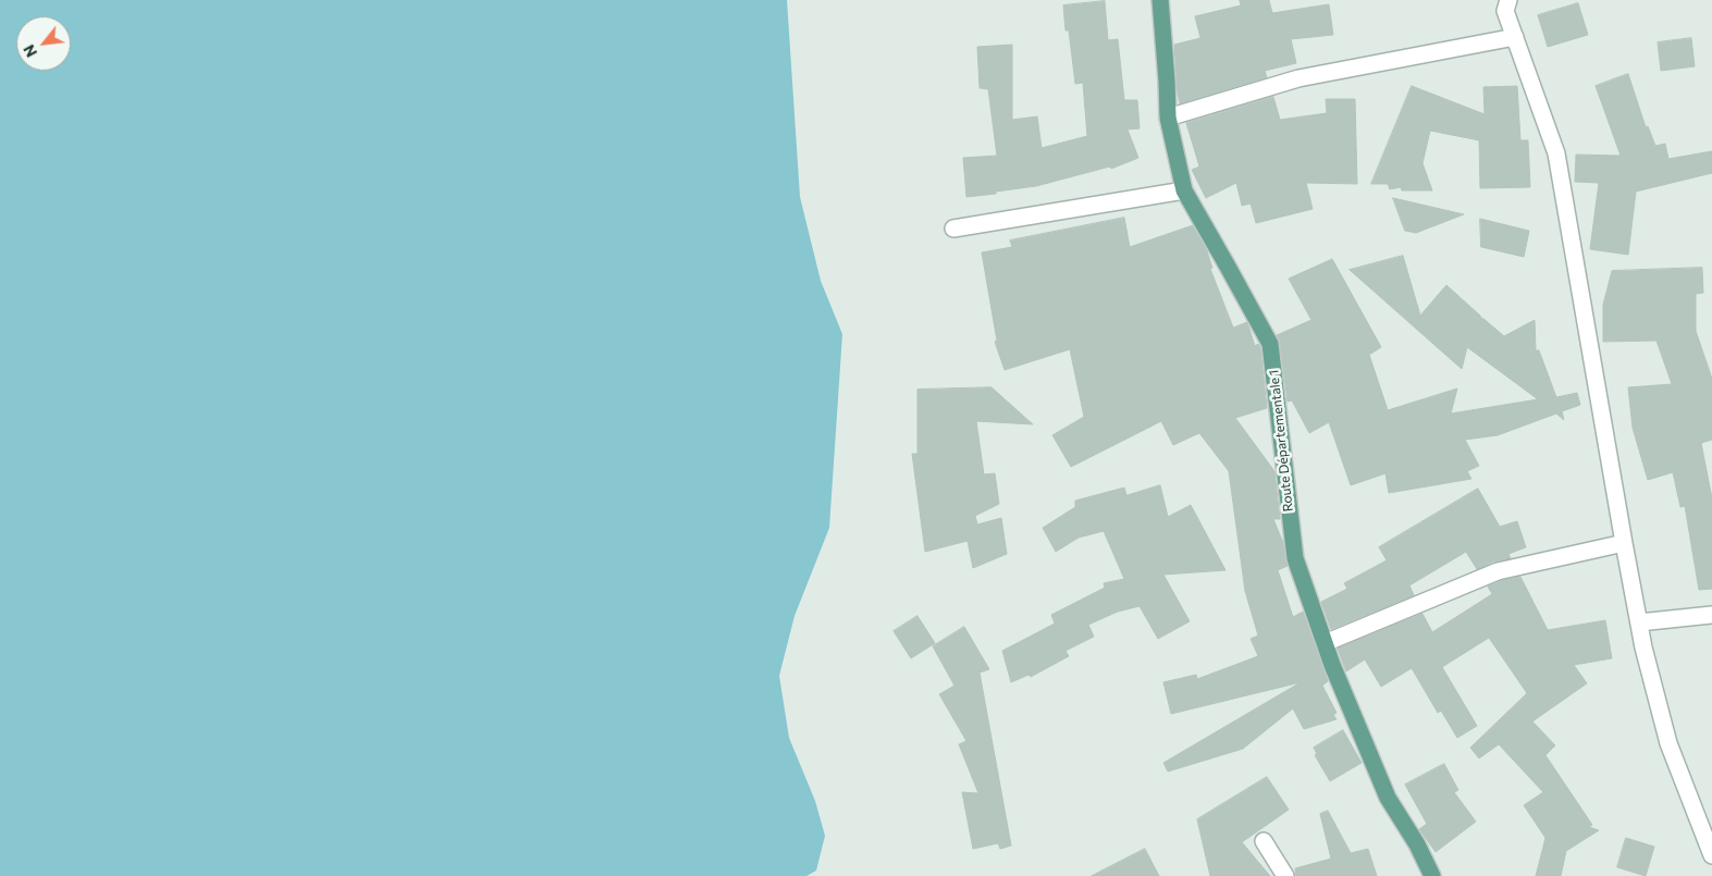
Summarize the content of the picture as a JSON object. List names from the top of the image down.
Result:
{
  "streets": {
    "main road": ["Route Départementale 1"]
  },
  "north": "bottom left"
}
